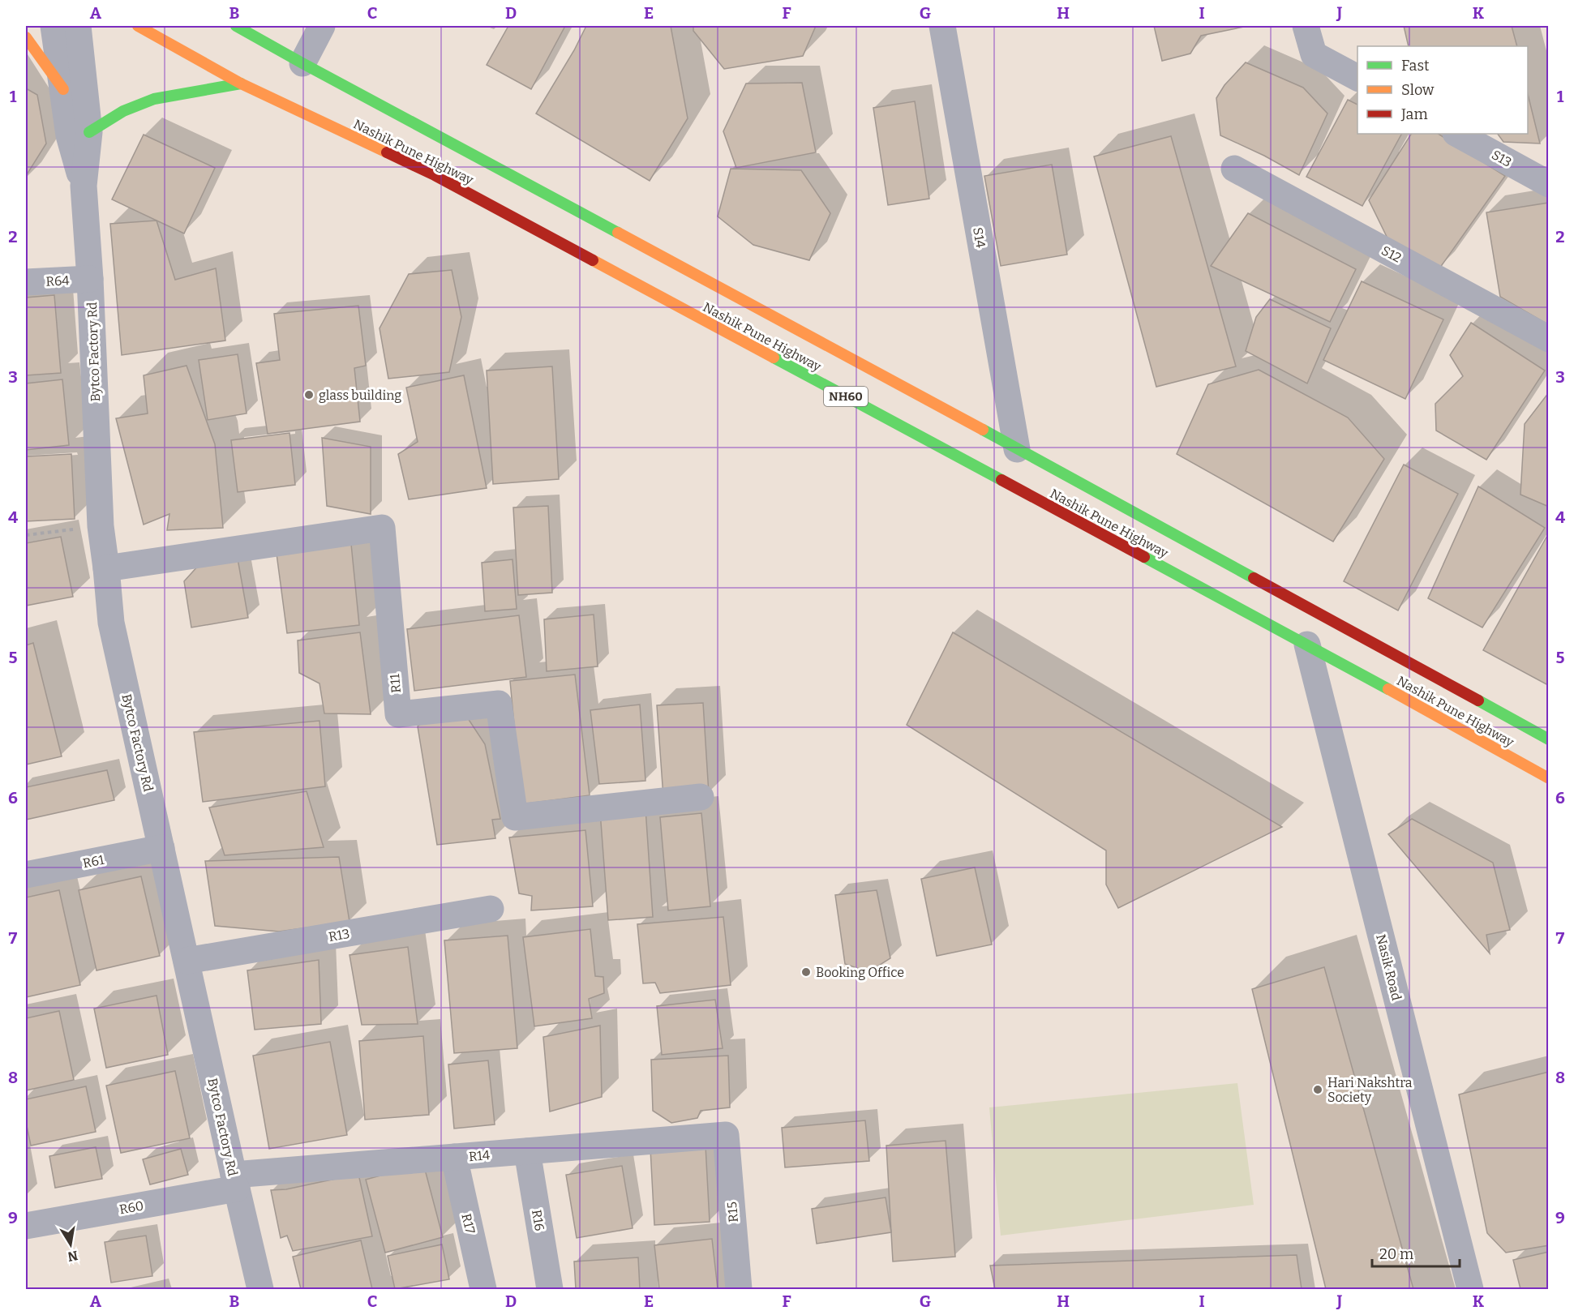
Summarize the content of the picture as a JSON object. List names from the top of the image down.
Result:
{
  "streets": {
    "highway": ["Nashik Pune Highway", "NH60"],
    "street": [
      "S13",
      "S14",
      "S12",
      "R64",
      "Bytco Factory Rd",
      "R11",
      "R61",
      "R13",
      "Nasik Road",
      "R14",
      "R60",
      "R15",
      "R16",
      "R17"
    ]
  },
  "crossings": [
    ["Nashik Pune Highway", "S14"],
    ["Nashik Pune Highway", "Nasik Road"],
    ["R64", "Bytco Factory Rd"],
    ["Bytco Factory Rd", "R11"],
    ["Bytco Factory Rd", "R61"],
    ["Bytco Factory Rd", "R13"],
    ["Bytco Factory Rd", "R14"],
    ["Bytco Factory Rd", "R60"],
    ["R14", "R60"],
    ["R14", "R15"],
    ["R14", "R16"],
    ["R14", "R17"]
  ],
  "places": ["glass building", "Booking Office", "Hari Nakshtra Society"],
  "legend": ["Fast", "Slow", "Jam"],
  "scale_bar": "20 m",
  "north": "bottom",
  "grid": {
    "columns": [
      "A",
      "B",
      "C",
      "D",
      "E",
      "F",
      "G",
      "H",
      "I",
      "J",
      "K"
    ],
    "rows": [
      "1",
      "2",
      "3",
      "4",
      "5",
      "6",
      "7",
      "8",
      "9"
    ]
  }
}
